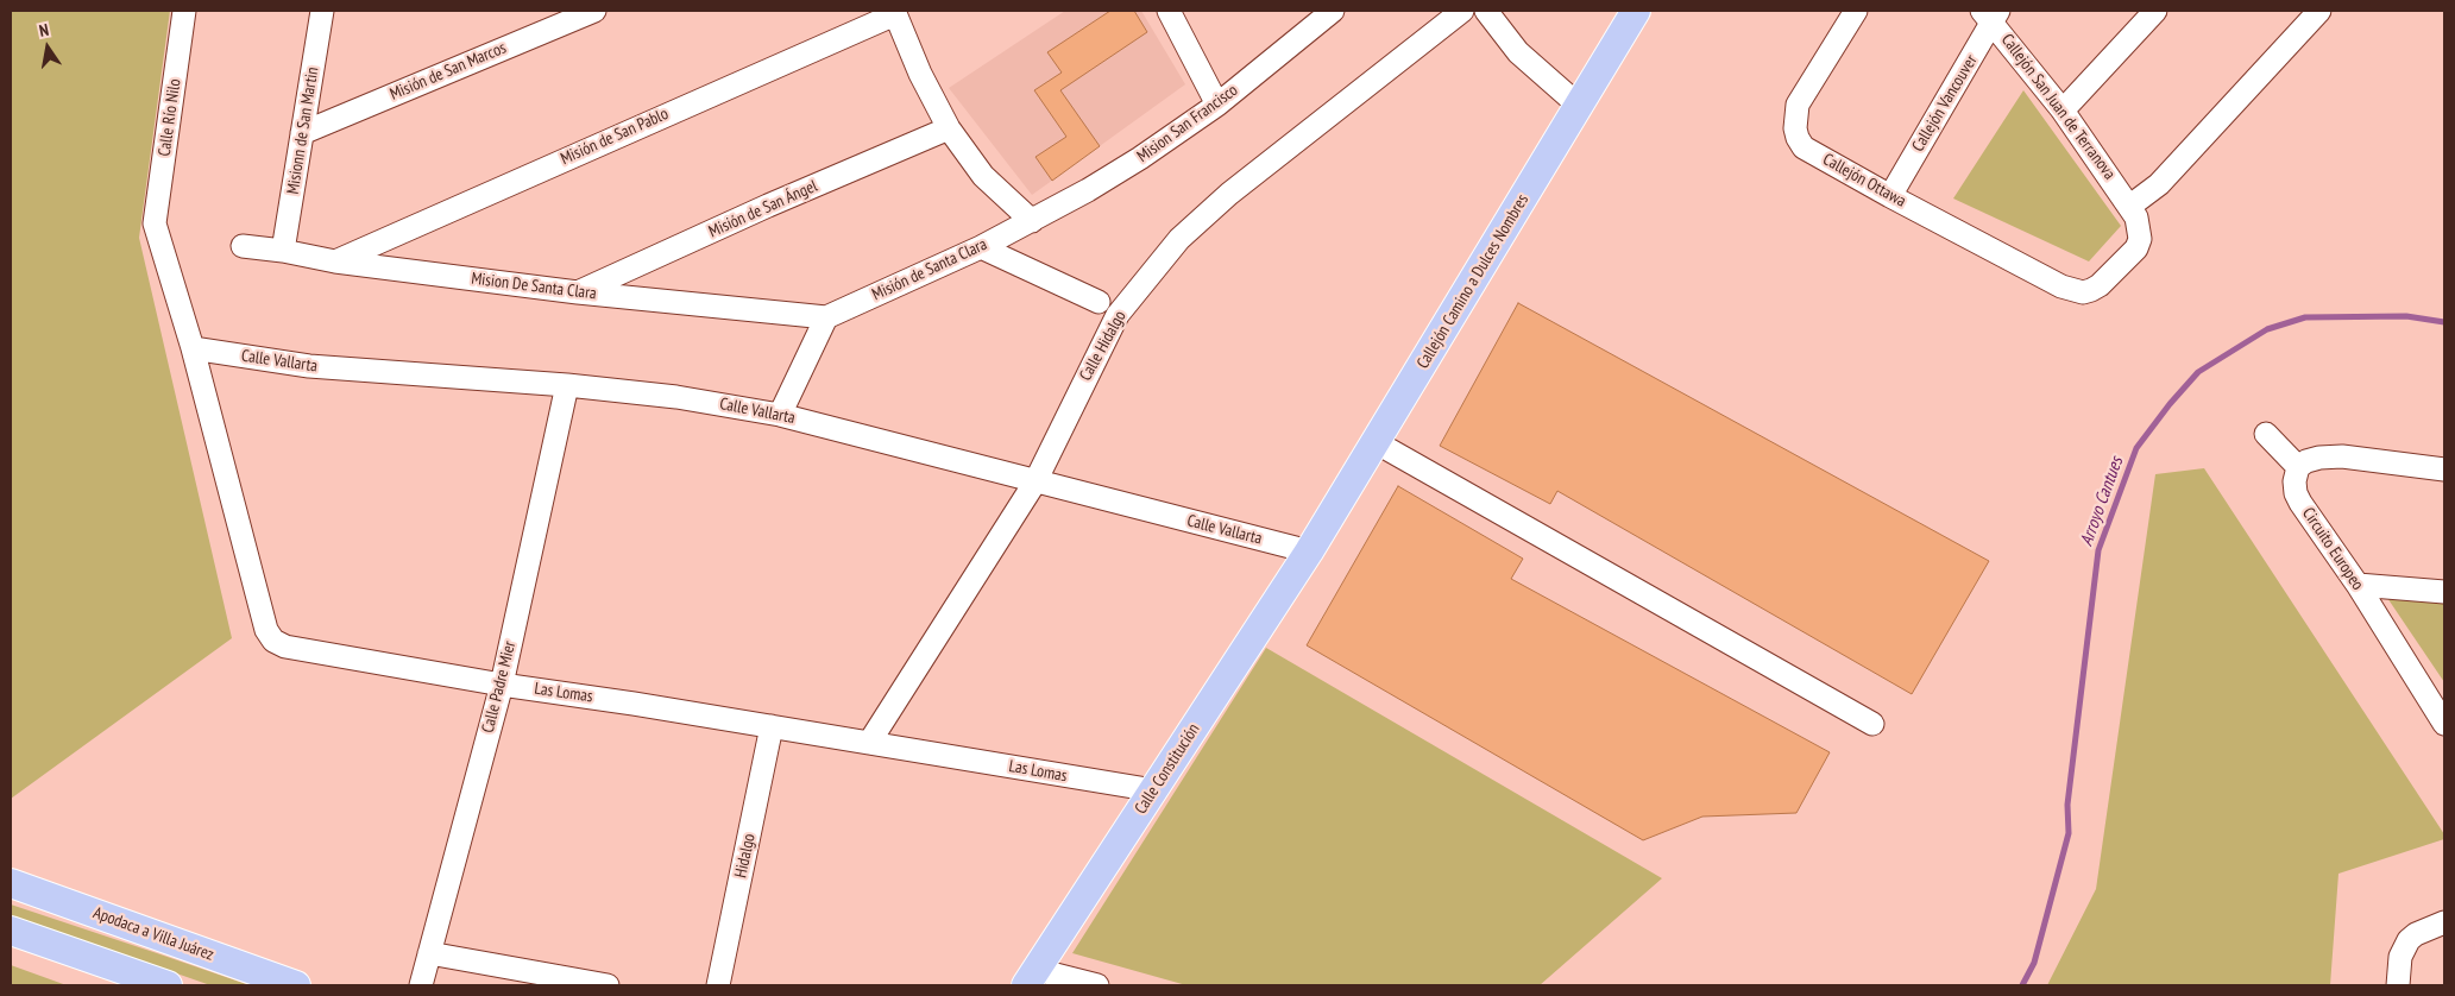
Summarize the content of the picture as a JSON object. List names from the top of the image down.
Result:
{
  "streets": {
    "main road": ["Callejón Camino a Dulces Nombres", "Calle Constitución", "Apodaca a Villa Juárez"],
    "street": [
      "Misión de San Marcos",
      "Callejón Vancouver",
      "Callejón San Juan de Terranova",
      "Calle Río Nilo",
      "Mision San Francisco",
      "Misionn de San Martin",
      "Misión de San Pablo",
      "Callejón Ottawa",
      "Misión de San Ángel",
      "Misión de Santa Clara",
      "Mision De Santa Clara",
      "Calle Hidalgo",
      "Calle Vallarta",
      "Circuito Europeo",
      "Calle Padre Mier",
      "Las Lomas",
      "Hidalgo"
    ]
  },
  "crossings": [
    ["Misión de San Marcos", "Misionn de San Martin"],
    ["Callejón Vancouver", "Callejón San Juan de Terranova"],
    ["Callejón Vancouver", "Callejón Ottawa"],
    ["Callejón San Juan de Terranova", "Callejón Ottawa"],
    ["Calle Río Nilo", "Calle Vallarta"],
    ["Calle Río Nilo", "Las Lomas"],
    ["Mision San Francisco", "Misión de Santa Clara"],
    ["Misionn de San Martin", "Mision De Santa Clara"],
    ["Misión de San Pablo", "Mision De Santa Clara"],
    ["Misión de San Ángel", "Mision De Santa Clara"],
    ["Misión de Santa Clara", "Mision De Santa Clara"],
    ["Callejón Camino a Dulces Nombres", "Calle Vallarta"],
    ["Callejón Camino a Dulces Nombres", "Calle Constitución"],
    ["Calle Hidalgo", "Calle Vallarta"],
    ["Calle Hidalgo", "Las Lomas"],
    ["Calle Vallarta", "Calle Padre Mier"],
    ["Calle Vallarta", "Las Lomas"],
    ["Calle Vallarta", "Calle Constitución"],
    ["Calle Padre Mier", "Las Lomas"],
    ["Las Lomas", "Calle Constitución"],
    ["Las Lomas", "Hidalgo"]
  ],
  "water": ["Arroyo Cantues"],
  "north": "top"
}
